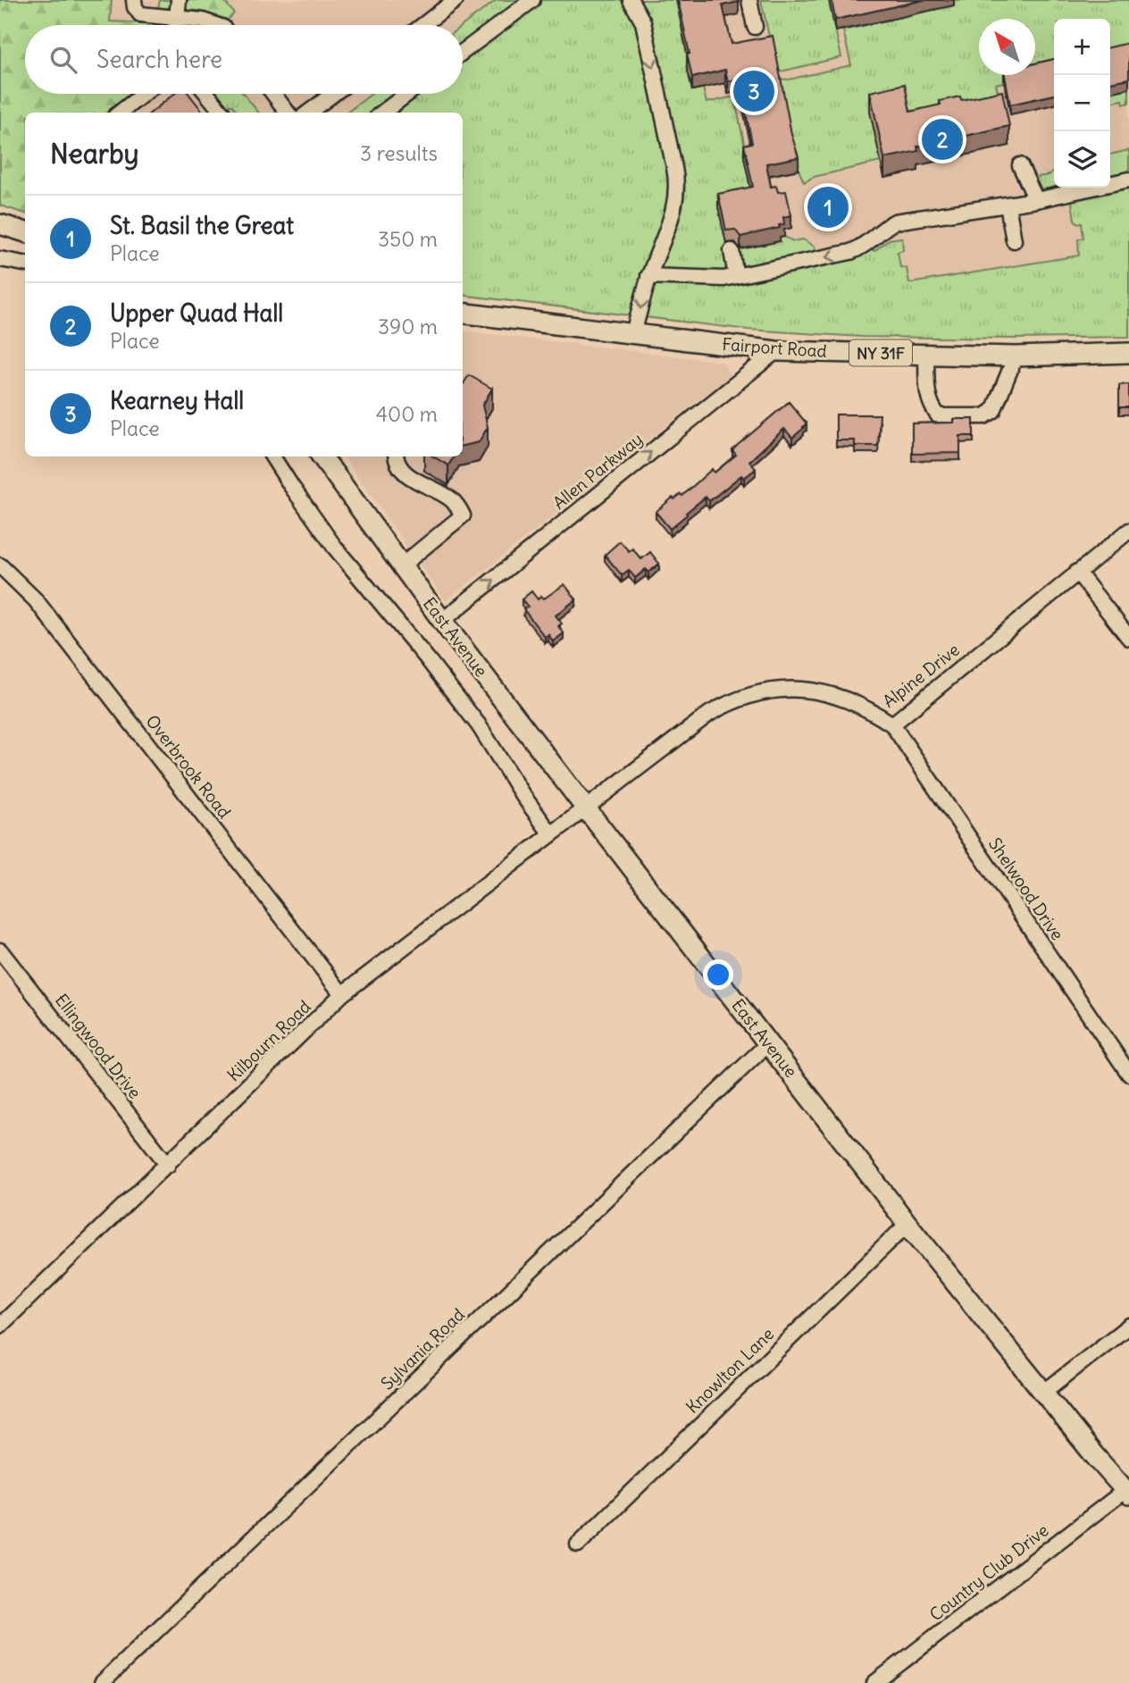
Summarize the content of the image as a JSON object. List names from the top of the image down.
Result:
{
  "streets": {
    "main road": ["Fairport Road", "NY 31F", "East Avenue"],
    "street": [
      "Allen Parkway",
      "Alpine Drive",
      "Overbrook Road",
      "Shelwood Drive",
      "Kilbourn Road",
      "Ellingwood Drive",
      "Sylvania Road",
      "Knowlton Lane",
      "Country Club Drive"
    ]
  },
  "crossings": [
    ["Fairport Road", "Allen Parkway"],
    ["Allen Parkway", "East Avenue"],
    ["East Avenue", "Alpine Drive"],
    ["East Avenue", "Kilbourn Road"],
    ["East Avenue", "Sylvania Road"],
    ["East Avenue", "Knowlton Lane"],
    ["East Avenue", "Country Club Drive"],
    ["Alpine Drive", "Shelwood Drive"],
    ["Alpine Drive", "Kilbourn Road"],
    ["Overbrook Road", "Kilbourn Road"],
    ["Kilbourn Road", "Ellingwood Drive"]
  ],
  "one_way": ["Allen Parkway"],
  "north": "top left",
  "page": {
    "map_buttons": ["+", "−"],
    "search": "Search here",
    "pins": ["3", "2", "1"],
    "heading": ["Nearby", "3 results"],
    "list": [
      {
        "mark": "1",
        "name": "St. Basil the Great",
        "note": "Place",
        "value": "350 m"
      },
      {
        "mark": "2",
        "name": "Upper Quad Hall",
        "note": "Place",
        "value": "390 m"
      },
      {
        "mark": "3",
        "name": "Kearney Hall",
        "note": "Place",
        "value": "400 m"
      }
    ]
  }
}
